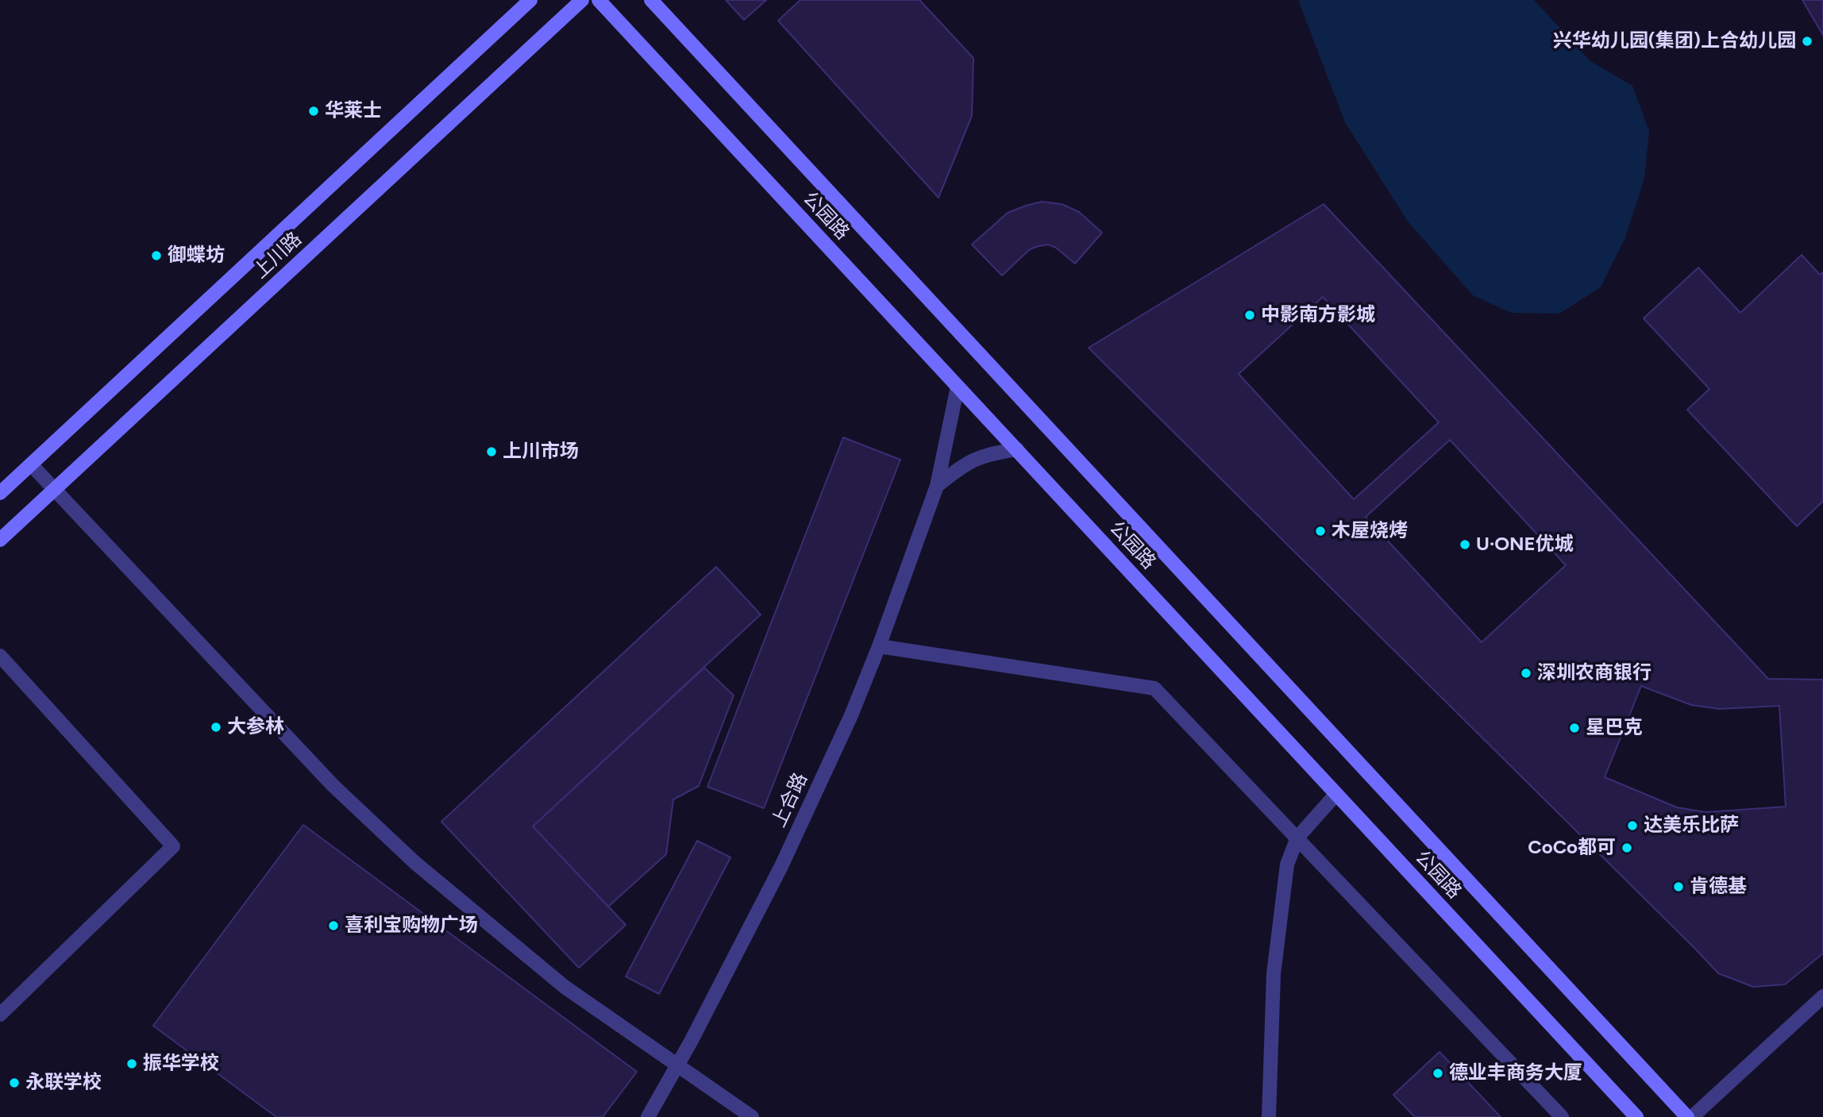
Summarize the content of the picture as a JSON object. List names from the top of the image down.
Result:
{
  "streets": {
    "main road": ["公园路", "上川路"],
    "street": ["上合路"]
  },
  "crossings": [
    ["公园路", "上合路"]
  ],
  "places": [
    "兴华幼儿园(集团)上合幼儿园",
    "华莱士",
    "御蝶坊",
    "中影南方影城",
    "上川市场",
    "木屋烧烤",
    "U·ONE优城",
    "深圳农商银行",
    "大参林",
    "星巴克",
    "达美乐比萨",
    "CoCo都可",
    "肯德基",
    "喜利宝购物广场",
    "振华学校",
    "德业丰商务大厦",
    "永联学校"
  ]
}
